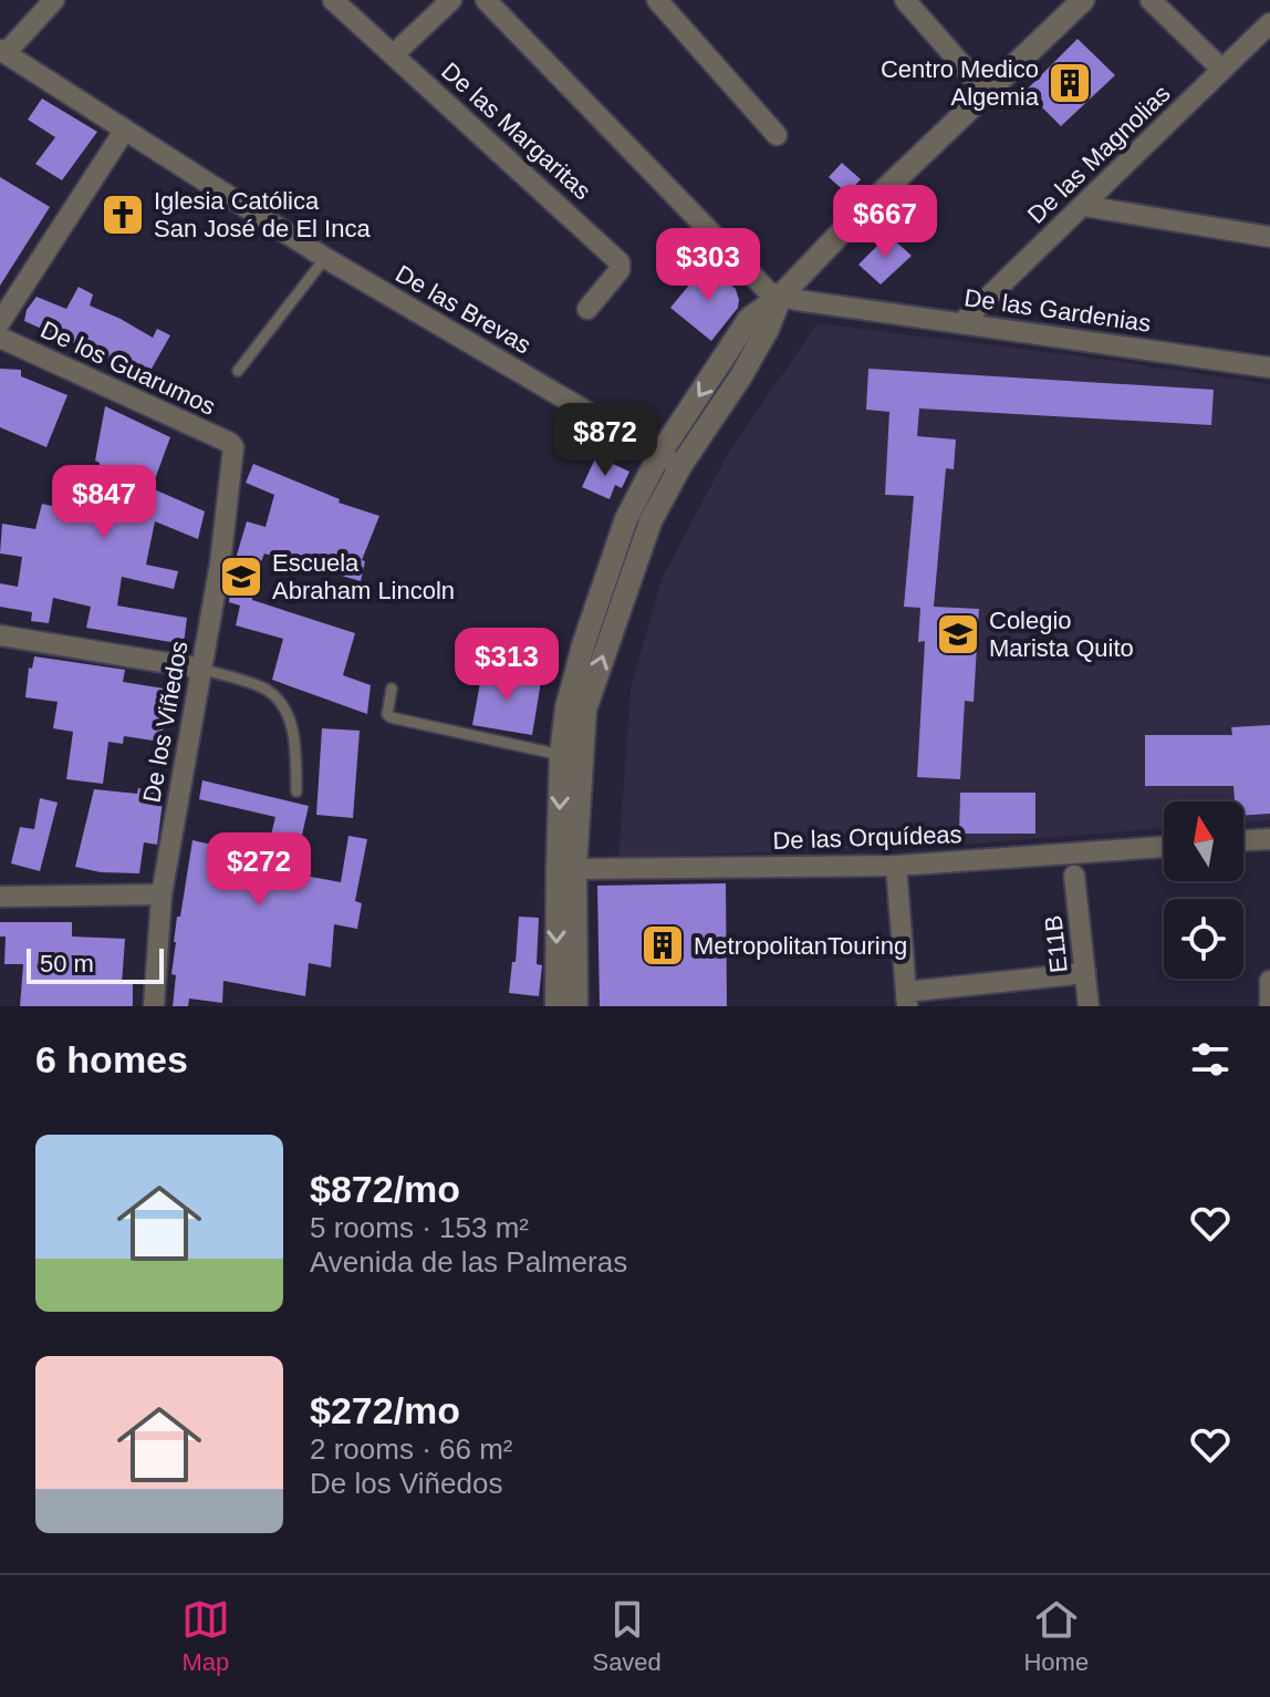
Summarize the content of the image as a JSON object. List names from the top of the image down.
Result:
{
  "streets": {
    "street": [
      "De las Margaritas",
      "De las Magnolias",
      "De las Brevas",
      "De las Gardenias",
      "De los Guarumos",
      "De los Viñedos",
      "De las Orquídeas",
      "E11B"
    ]
  },
  "crossings": [
    ["De las Magnolias", "De las Gardenias"],
    ["De los Guarumos", "De los Viñedos"]
  ],
  "places": {
    "building": ["Centro Medico Algemia", "MetropolitanTouring"],
    "church": ["Iglesia Católica San José de El Inca"],
    "school or university": ["Escuela Abraham Lincoln", "Colegio Marista Quito"]
  },
  "scale_bar": "50 m",
  "north": "top",
  "page": {
    "price": [
      "$667",
      "$303",
      "$872",
      "$847",
      "$313",
      "$272"
    ],
    "scale": "50 m",
    "heading": "6 homes",
    "list": [
      {
        "name": "$872/mo",
        "note": "5 rooms · 153 m² · Avenida de las Palmeras"
      },
      {
        "name": "$272/mo",
        "note": "2 rooms · 66 m² · De los Viñedos"
      }
    ],
    "tabs": ["Map", "Saved", "Home"]
  }
}
